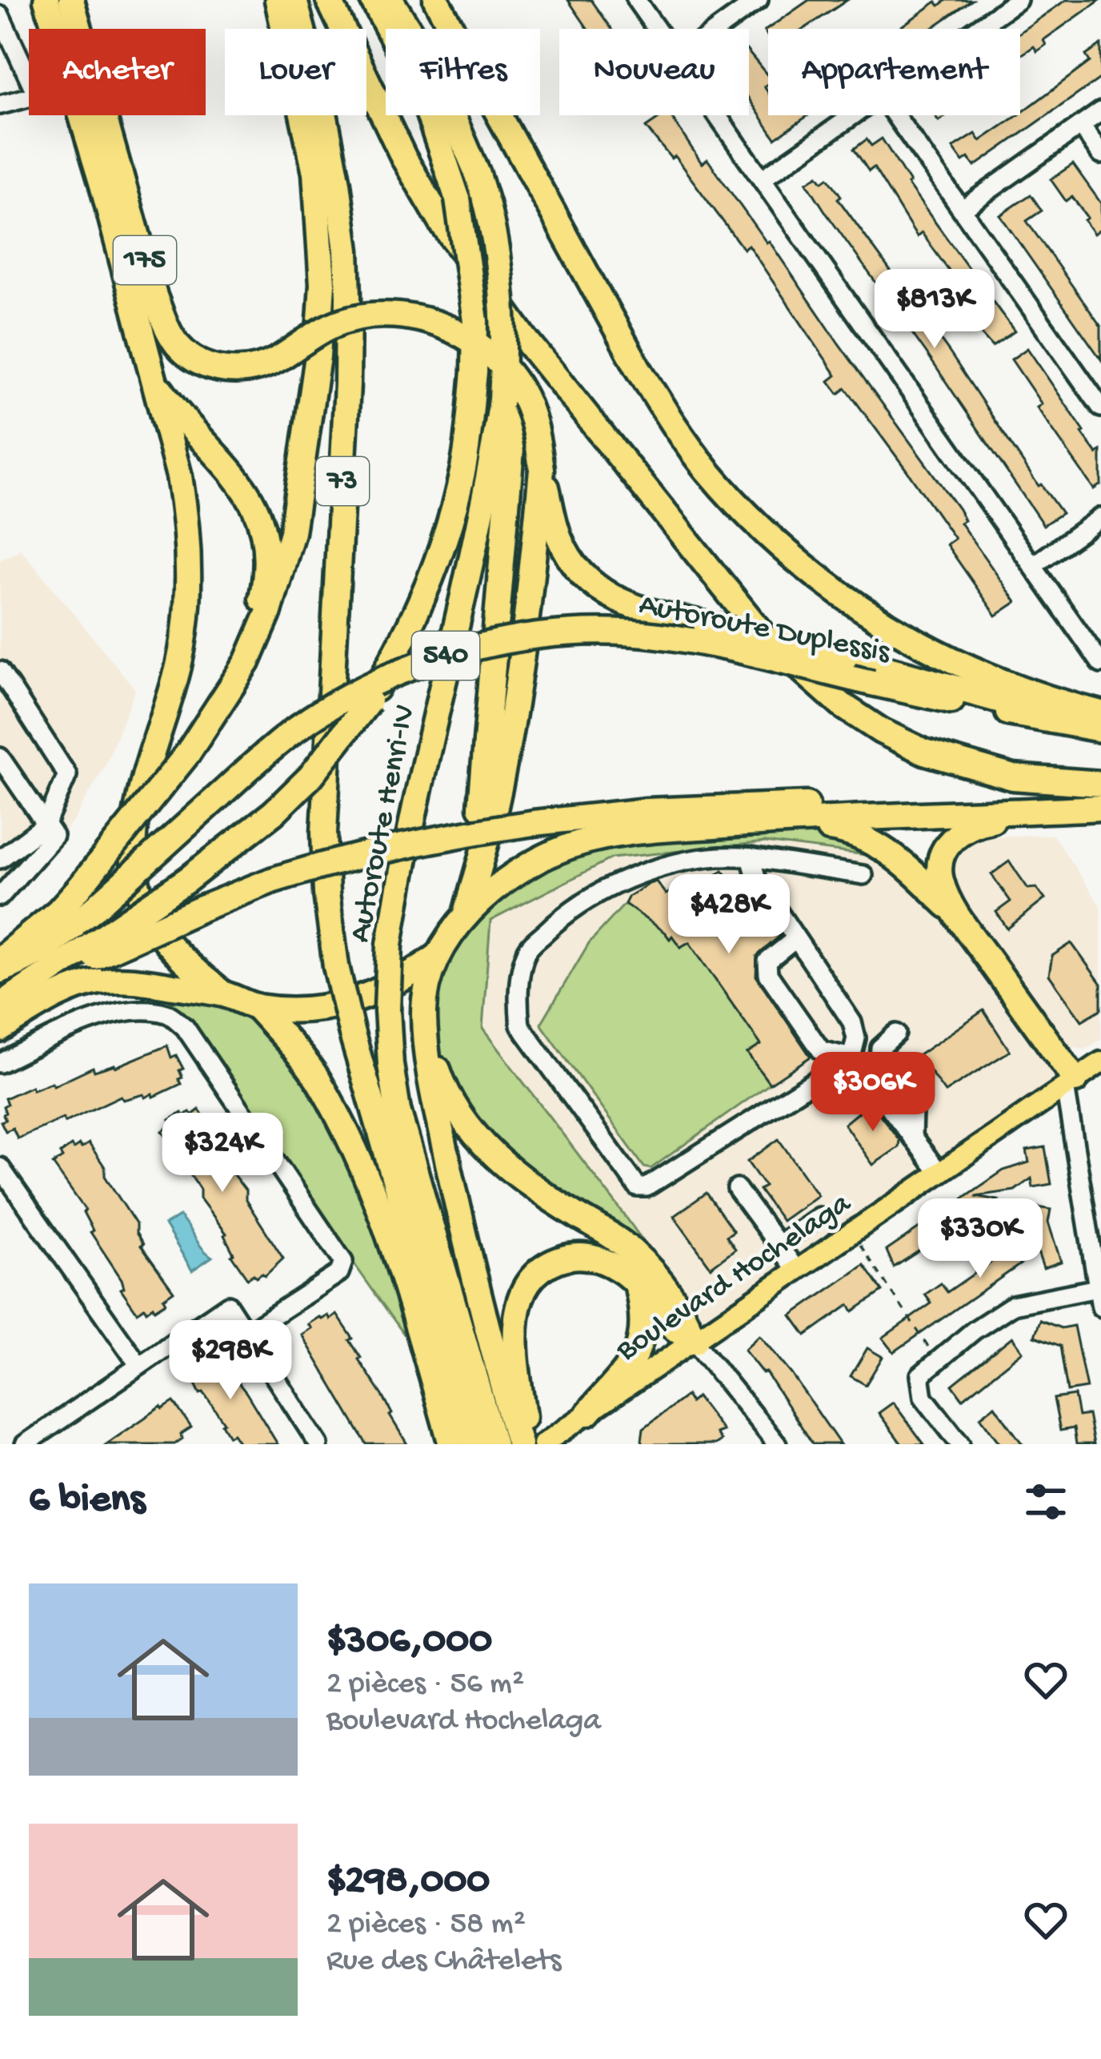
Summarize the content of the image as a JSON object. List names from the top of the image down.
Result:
{
  "streets": {
    "highway": [
      "175",
      "73",
      "Autoroute Duplessis",
      "540",
      "Autoroute Henri-IV"
    ],
    "main road": ["Boulevard Hochelaga"]
  },
  "page": {
    "chip": [
      "Acheter",
      "Louer",
      "Filtres",
      "Nouveau",
      "Appartement"
    ],
    "price": [
      "$813K",
      "$428K",
      "$306K",
      "$324K",
      "$330K",
      "$298K"
    ],
    "heading": "6 biens",
    "list": [
      {
        "name": "$306,000",
        "note": "2 pièces · 56 m² · Boulevard Hochelaga"
      },
      {
        "name": "$298,000",
        "note": "2 pièces · 58 m² · Rue des Châtelets"
      }
    ]
  }
}
